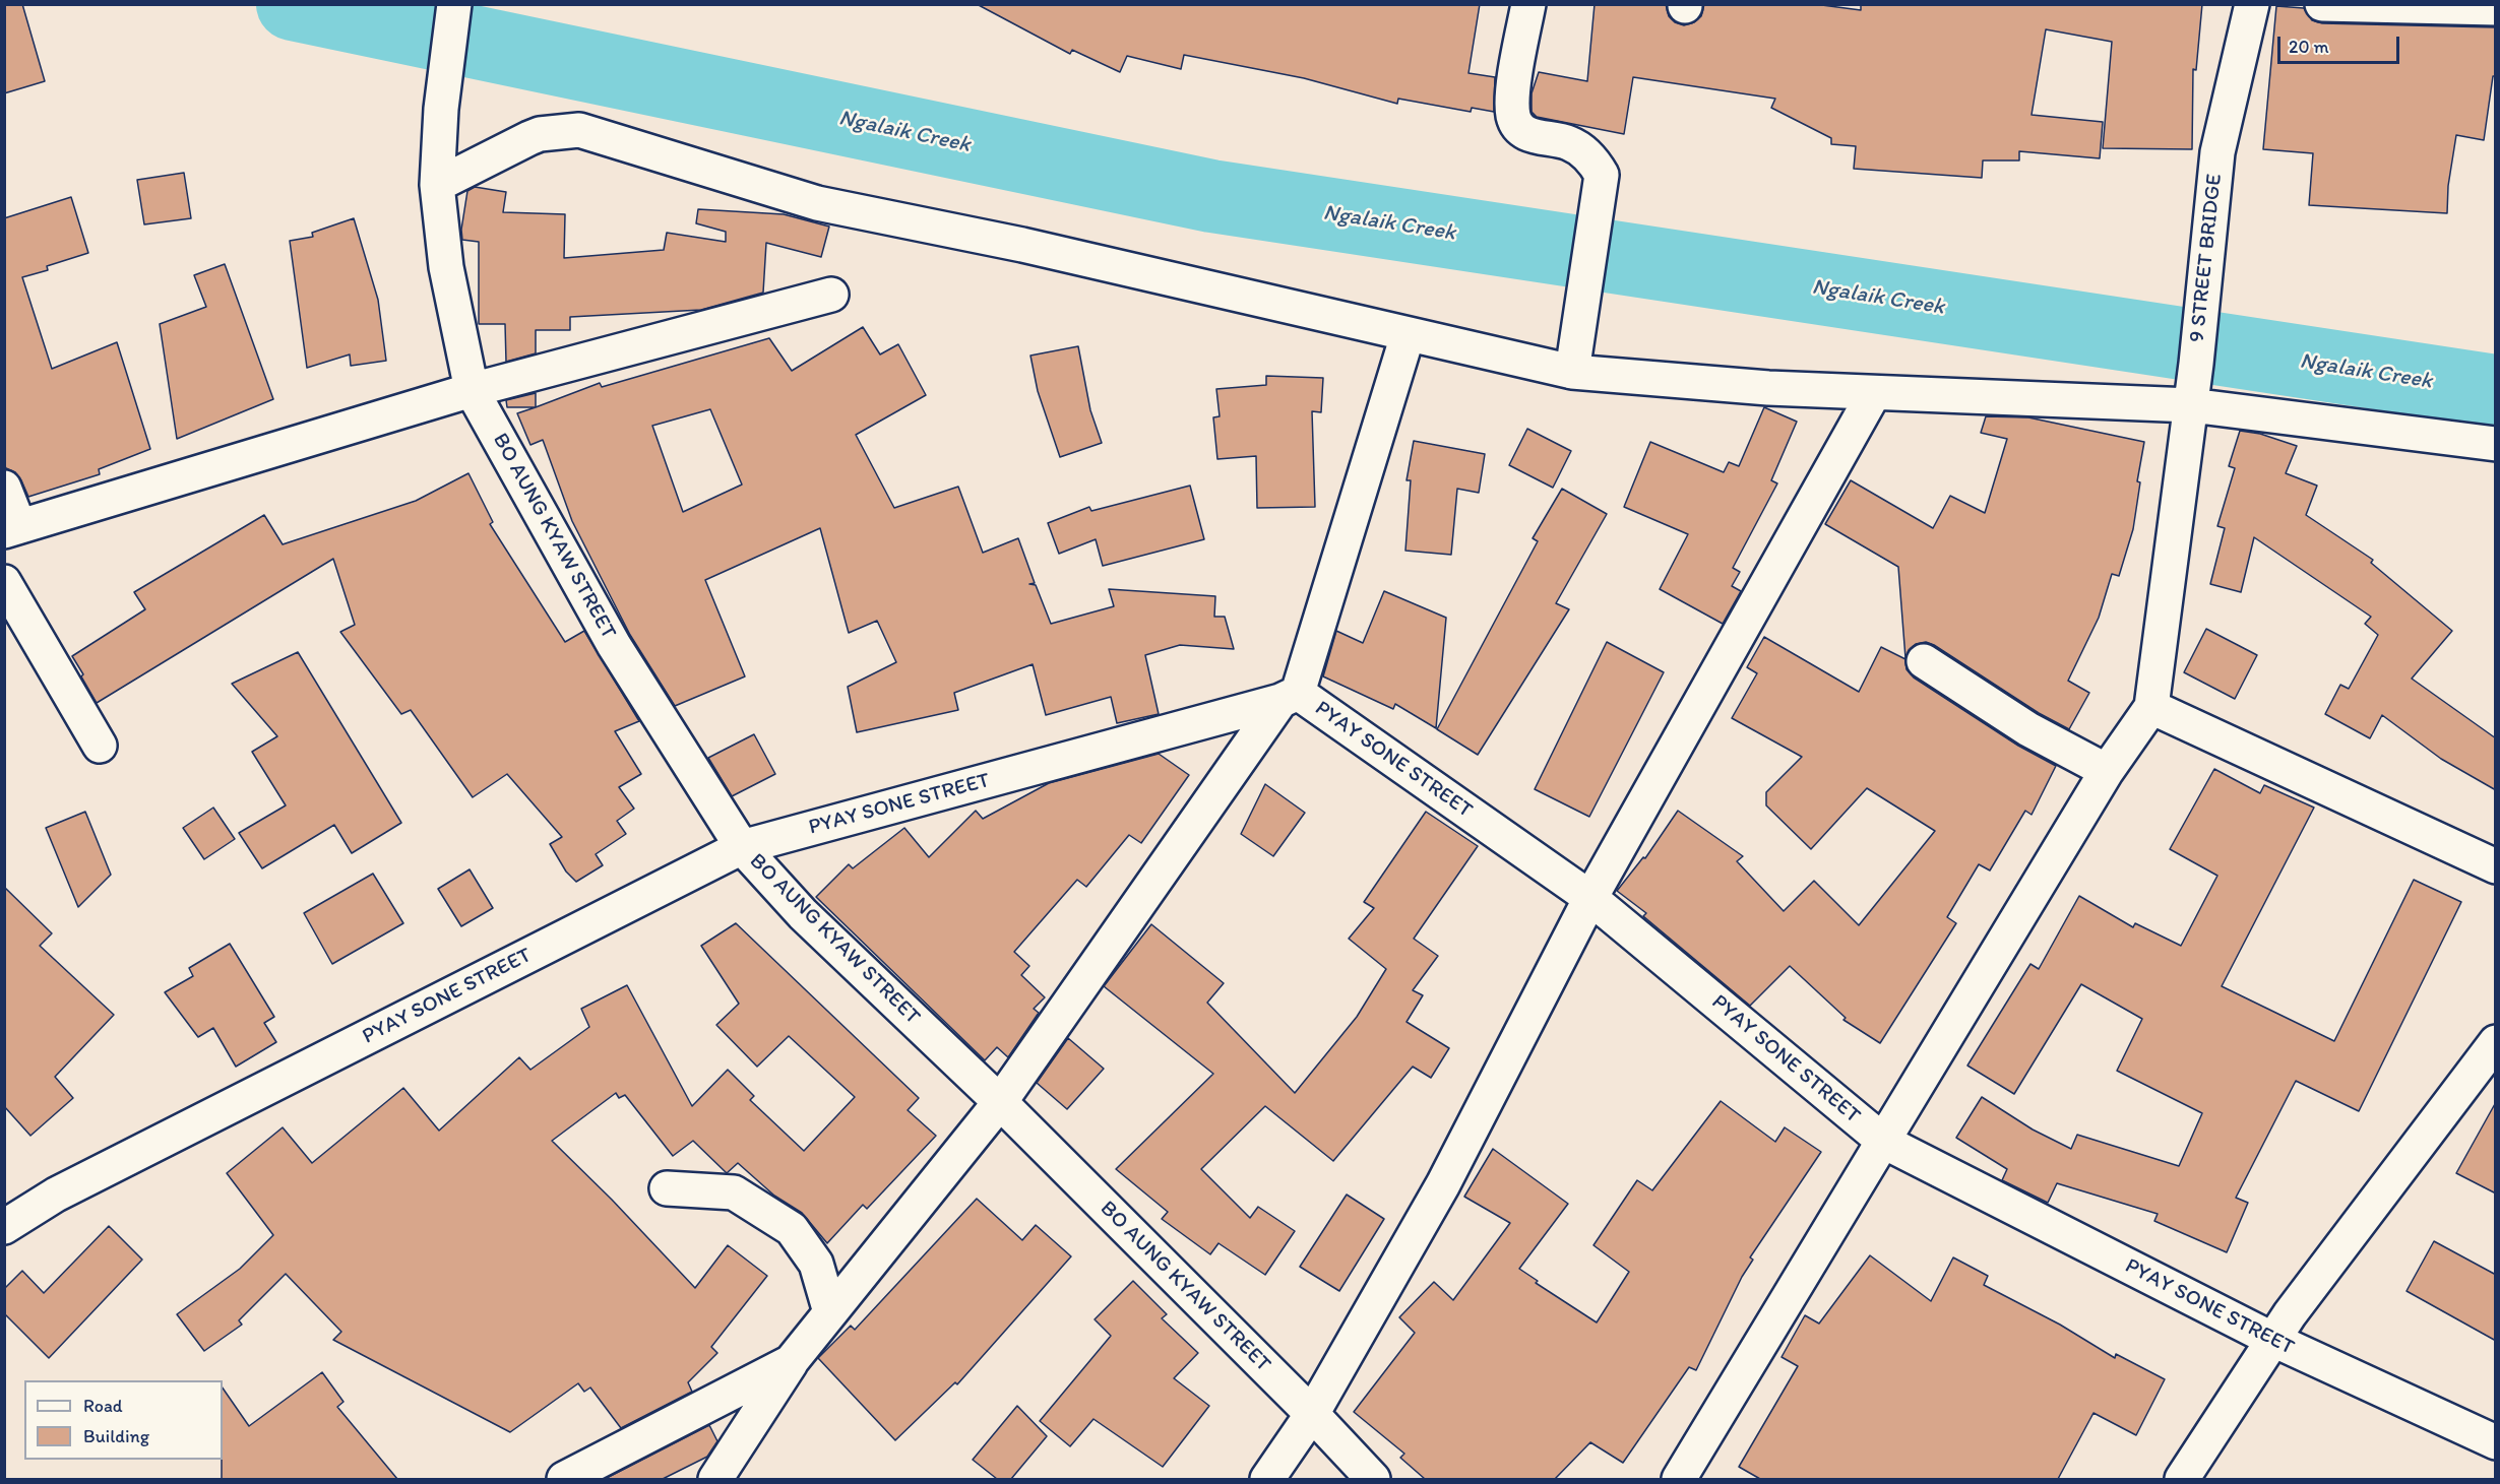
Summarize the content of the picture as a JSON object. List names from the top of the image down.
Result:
{
  "streets": {
    "street": ["9 STREET BRIDGE", "BO AUNG KYAW STREET", "PYAY SONE STREET"]
  },
  "crossings": [
    ["BO AUNG KYAW STREET", "PYAY SONE STREET"]
  ],
  "water": ["Ngalaik Creek"],
  "legend": ["Road", "Building"],
  "scale_bar": "20 m"
}
